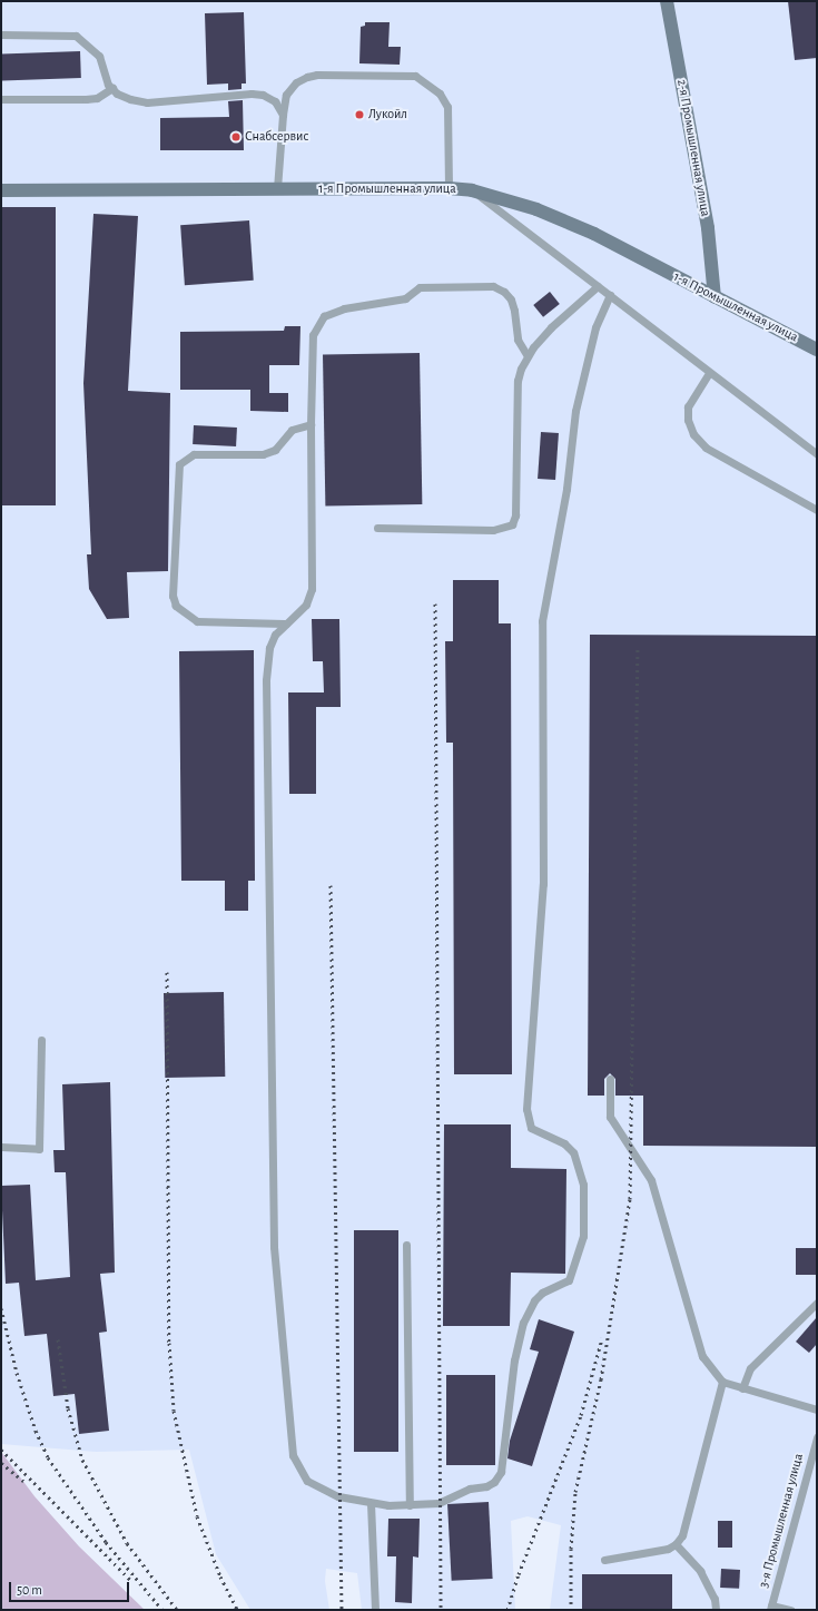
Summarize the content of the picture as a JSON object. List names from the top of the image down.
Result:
{
  "streets": {
    "main road": ["2-я Промышленная улица", "1-я Промышленная улица"],
    "lane": ["3-я Промышленная улица"]
  },
  "crossings": [
    ["2-я Промышленная улица", "1-я Промышленная улица"]
  ],
  "places": ["Лукойл", "Снабсервис"],
  "scale_bar": "50 m"
}
